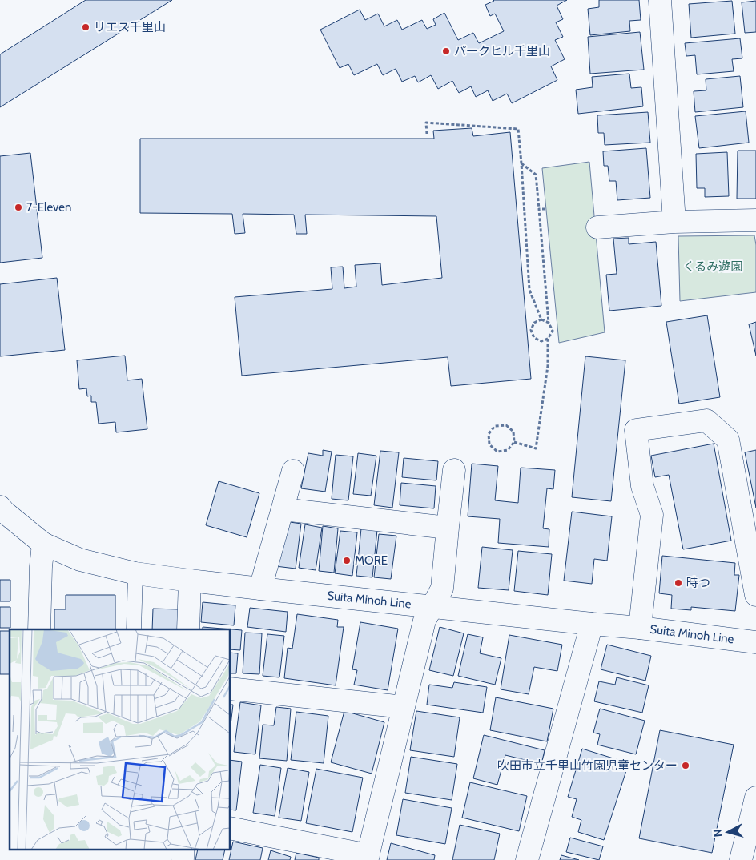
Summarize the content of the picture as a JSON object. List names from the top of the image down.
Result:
{
  "streets": {
    "street": ["Suita Minoh Line"]
  },
  "parks": ["くるみ遊園"],
  "places": [
    "リエス千里山",
    "パークヒル千里山",
    "7-Eleven",
    "MORE",
    "時つ",
    "吹田市立千里山竹園児童センター"
  ],
  "north": "left"
}
